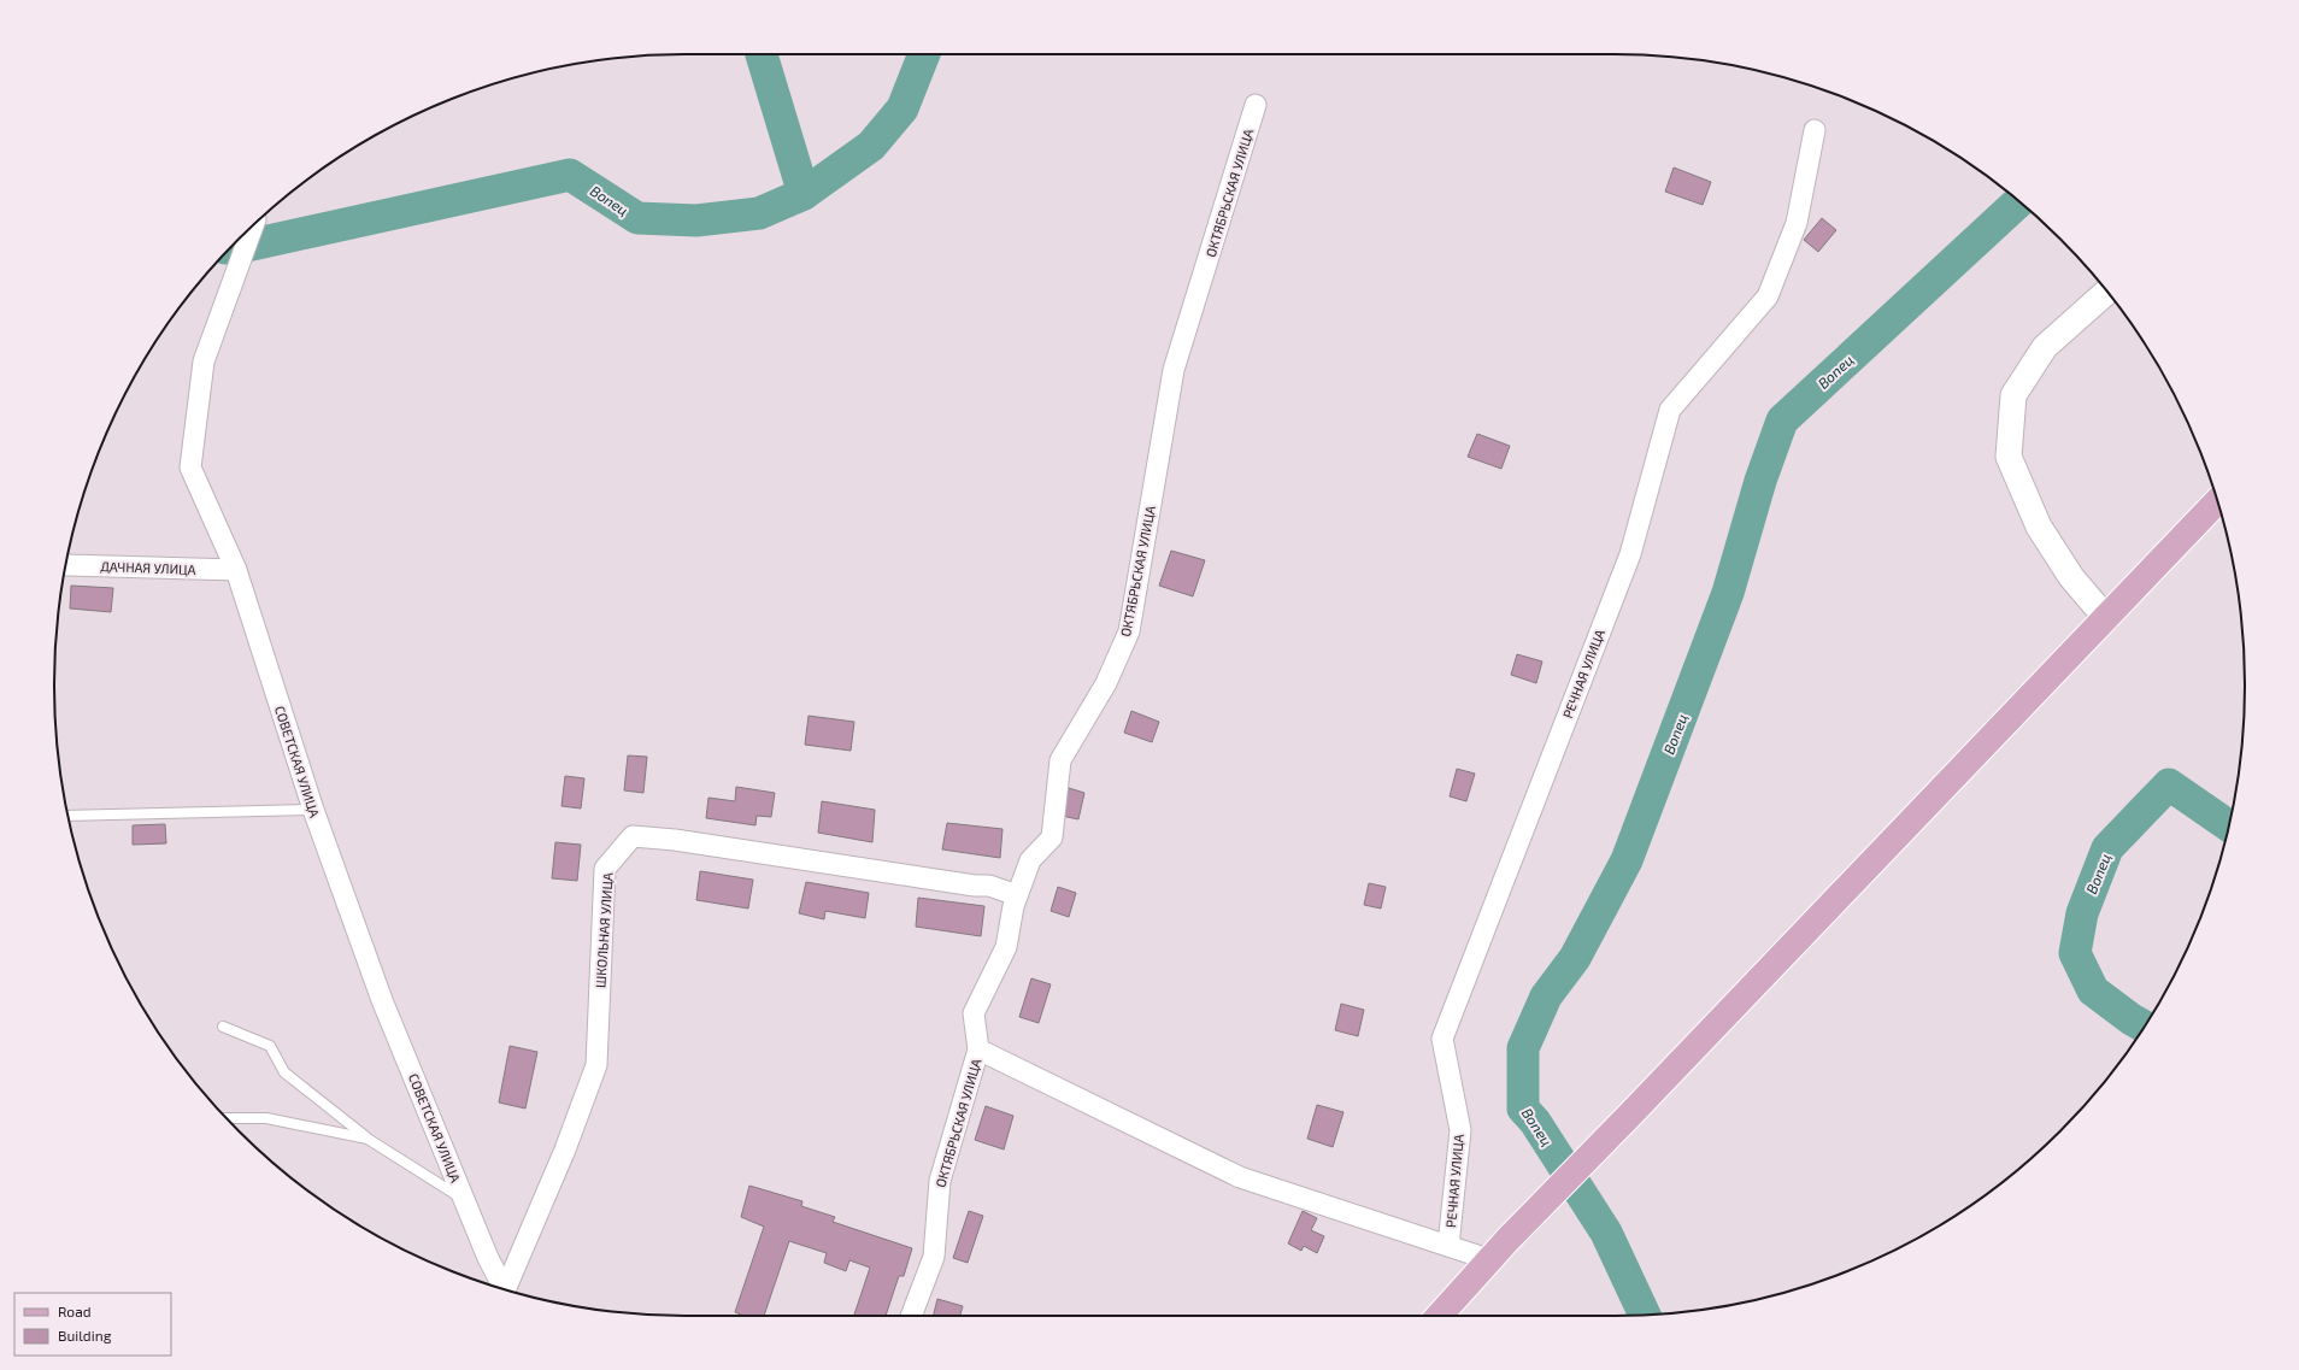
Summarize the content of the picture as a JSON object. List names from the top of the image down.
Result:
{
  "streets": {
    "street": [
      "ОКТЯБРЬСКАЯ УЛИЦА",
      "ДАЧНАЯ УЛИЦА",
      "РЕЧНАЯ УЛИЦА",
      "СОВЕТСКАЯ УЛИЦА",
      "ШКОЛЬНАЯ УЛИЦА"
    ]
  },
  "crossings": [
    ["ОКТЯБРЬСКАЯ УЛИЦА", "ШКОЛЬНАЯ УЛИЦА"],
    ["ДАЧНАЯ УЛИЦА", "СОВЕТСКАЯ УЛИЦА"]
  ],
  "water": ["Вопец"],
  "legend": ["Road", "Building"]
}
